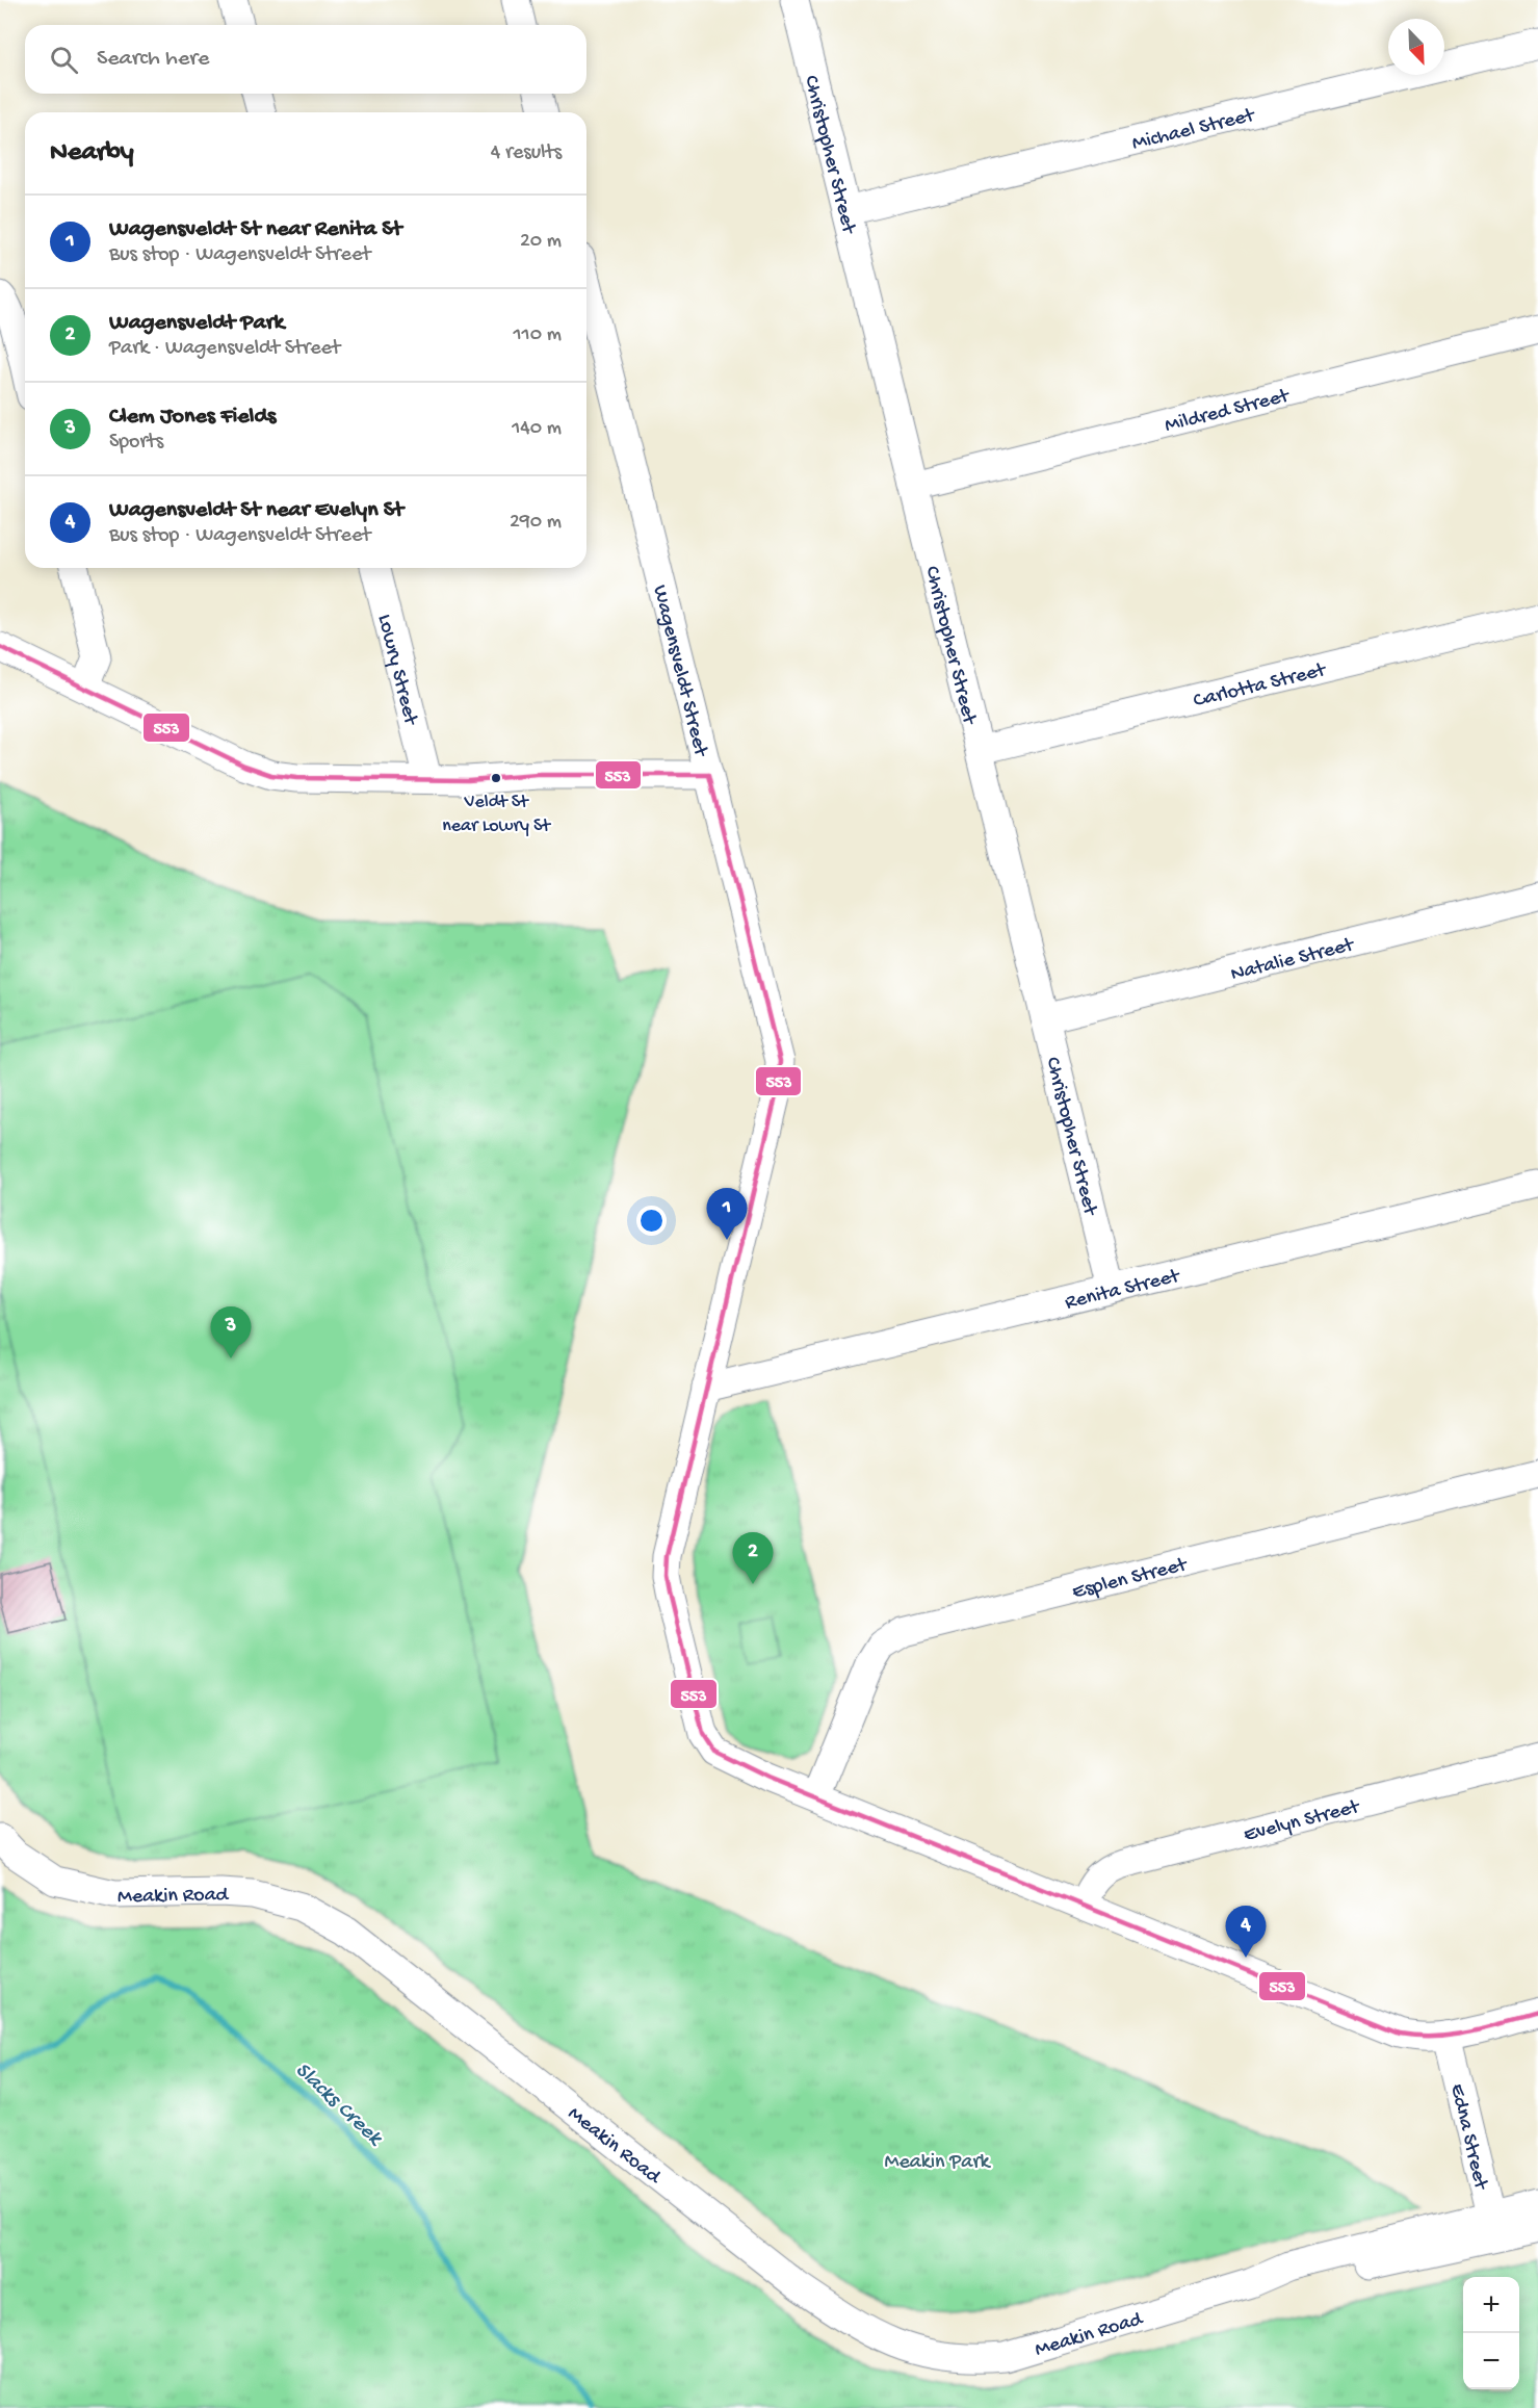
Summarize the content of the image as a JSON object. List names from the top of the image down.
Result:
{
  "streets": {
    "street": [
      "Michael Street",
      "Christopher Street",
      "Mildred Street",
      "Lowry Street",
      "Wagensveldt Street",
      "Carlotta Street",
      "Natalie Street",
      "Renita Street",
      "Esplen Street",
      "Evelyn Street",
      "Meakin Road",
      "Edna Street"
    ]
  },
  "crossings": [
    ["Michael Street", "Christopher Street"],
    ["Christopher Street", "Mildred Street"],
    ["Christopher Street", "Carlotta Street"],
    ["Christopher Street", "Natalie Street"],
    ["Christopher Street", "Renita Street"],
    ["Wagensveldt Street", "Renita Street"],
    ["Wagensveldt Street", "Esplen Street"],
    ["Wagensveldt Street", "Evelyn Street"],
    ["Wagensveldt Street", "Edna Street"],
    ["Meakin Road", "Edna Street"]
  ],
  "water": ["Slacks Creek"],
  "parks": ["Meakin Park"],
  "places": ["Veldt St near Lowry St"],
  "lines": ["transit line 553"],
  "north": "bottom right",
  "page": {
    "search": "Search here",
    "heading": ["Nearby", "4 results"],
    "list": [
      {
        "mark": "1",
        "name": "Wagensveldt St near Renita St",
        "note": "Bus stop · Wagensveldt Street",
        "value": "20 m"
      },
      {
        "mark": "2",
        "name": "Wagensveldt Park",
        "note": "Park · Wagensveldt Street",
        "value": "110 m"
      },
      {
        "mark": "3",
        "name": "Clem Jones Fields",
        "note": "Sports",
        "value": "140 m"
      },
      {
        "mark": "4",
        "name": "Wagensveldt St near Evelyn St",
        "note": "Bus stop · Wagensveldt Street",
        "value": "290 m"
      }
    ],
    "pins": [
      "1",
      "3",
      "2",
      "4"
    ],
    "map_buttons": ["+", "−"]
  }
}
